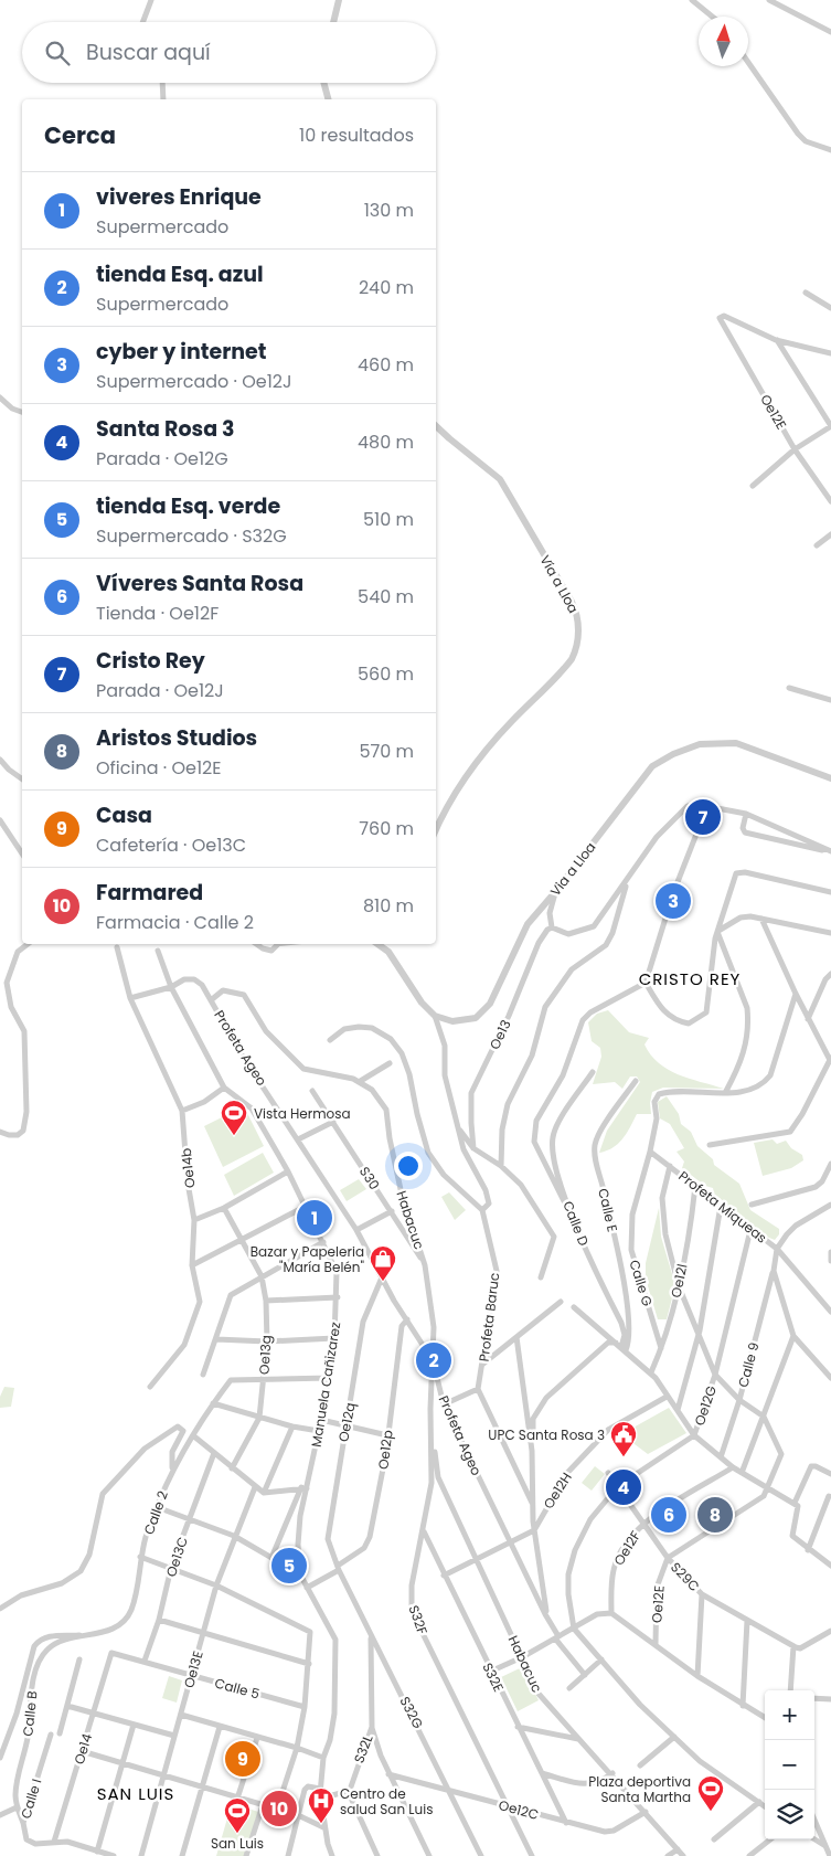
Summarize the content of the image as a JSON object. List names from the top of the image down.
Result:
{
  "streets": {
    "street": [
      "Oe12E",
      "Vía a Lloa",
      "Via a Lloa",
      "Oe13",
      "Profeta Ageo",
      "Oe14b",
      "S30",
      "Profeta Miqueas",
      "Calle E",
      "Habacuc",
      "Calle D",
      "Oe12l",
      "Calle G",
      "Profeta Baruc",
      "Oe13g",
      "Calle 9",
      "Manuela Cañizarez",
      "Oe12G",
      "Oe12q",
      "Oe12p",
      "Oe12H",
      "Calle 2",
      "Oe12F",
      "Oe13C",
      "S29C",
      "S32F",
      "Oe13E",
      "S32E",
      "Calle 5",
      "S32G",
      "Calle B",
      "Oe14",
      "S32L",
      "Calle I",
      "Oe12C"
    ]
  },
  "crossings": [
    ["Oe12E", "S29C"],
    ["Profeta Ageo", "Habacuc"],
    ["Profeta Ageo", "Manuela Cañizarez"],
    ["Profeta Ageo", "Oe12q"],
    ["Profeta Ageo", "Oe12p"],
    ["Profeta Ageo", "S32F"],
    ["S30", "Habacuc"],
    ["Profeta Miqueas", "Oe12l"],
    ["Profeta Miqueas", "Calle G"],
    ["Profeta Miqueas", "Calle 9"],
    ["Profeta Miqueas", "Oe12G"],
    ["Calle E", "Calle D"],
    ["Habacuc", "S32F"],
    ["Habacuc", "Oe12C"],
    ["Oe12l", "Calle G"],
    ["Oe13g", "Calle 2"],
    ["Manuela Cañizarez", "Oe12p"],
    ["Oe12G", "S29C"],
    ["Oe12q", "Oe12p"],
    ["Oe12q", "S32G"],
    ["Oe12p", "S32G"],
    ["Calle 2", "Calle B"],
    ["Oe12F", "S29C"],
    ["Oe13C", "Calle 5"],
    ["S32F", "S32E"],
    ["S32F", "Oe12C"],
    ["Oe13E", "Calle 5"],
    ["S32E", "Oe12C"],
    ["Calle 5", "Oe14"],
    ["S32G", "S32L"],
    ["S32G", "Oe12C"],
    ["Calle B", "Calle I"],
    ["Oe14", "Calle I"]
  ],
  "districts": ["CRISTO REY", "SAN LUIS"],
  "places": {
    "sports": ["Vista Hermosa", "Plaza deportiva Santa Martha", "San Luis"],
    "shop": ["Bazar y Papeleria \"María Belén\""],
    "public building": ["UPC Santa Rosa 3"],
    "hospital": ["Centro de salud San Luis"]
  },
  "north": "top",
  "page": {
    "search": "Buscar aquí",
    "heading": ["Cerca", "10 resultados"],
    "list": [
      {
        "mark": "1",
        "name": "viveres Enrique",
        "note": "Supermercado",
        "value": "130 m"
      },
      {
        "mark": "2",
        "name": "tienda Esq. azul",
        "note": "Supermercado",
        "value": "240 m"
      },
      {
        "mark": "3",
        "name": "cyber y internet",
        "note": "Supermercado · Oe12J",
        "value": "460 m"
      },
      {
        "mark": "4",
        "name": "Santa Rosa 3",
        "note": "Parada · Oe12G",
        "value": "480 m"
      },
      {
        "mark": "5",
        "name": "tienda Esq. verde",
        "note": "Supermercado · S32G",
        "value": "510 m"
      },
      {
        "mark": "6",
        "name": "Víveres Santa Rosa",
        "note": "Tienda · Oe12F",
        "value": "540 m"
      },
      {
        "mark": "7",
        "name": "Cristo Rey",
        "note": "Parada · Oe12J",
        "value": "560 m"
      },
      {
        "mark": "8",
        "name": "Aristos Studios",
        "note": "Oficina · Oe12E",
        "value": "570 m"
      },
      {
        "mark": "9",
        "name": "Casa",
        "note": "Cafetería · Oe13C",
        "value": "760 m"
      },
      {
        "mark": "10",
        "name": "Farmared",
        "note": "Farmacia · Calle 2",
        "value": "810 m"
      }
    ],
    "pins": [
      "7",
      "3",
      "1",
      "2",
      "4",
      "6",
      "8",
      "5",
      "9",
      "10"
    ],
    "map_buttons": ["+", "−"]
  }
}
